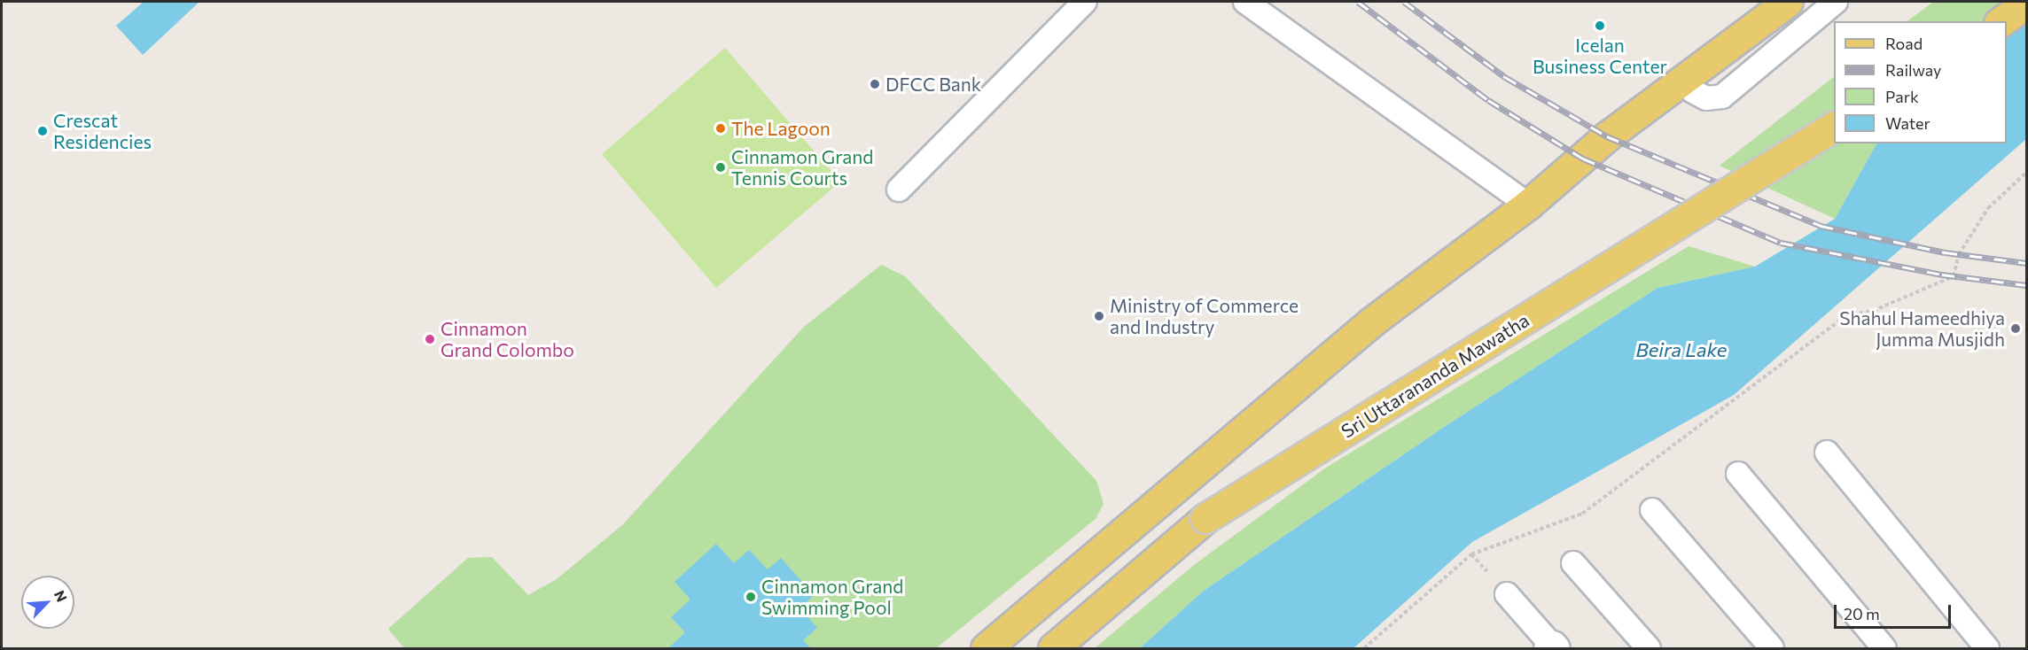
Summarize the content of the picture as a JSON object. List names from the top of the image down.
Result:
{
  "streets": {
    "main road": ["Sri Uttarananda Mawatha"]
  },
  "water": ["Beira Lake"],
  "places": [
    "Icelan Business Center",
    "DFCC Bank",
    "The Lagoon",
    "Crescat Residencies",
    "Cinnamon Grand Tennis Courts",
    "Ministry of Commerce and Industry",
    "Shahul Hameedhiya Jumma Musjidh",
    "Cinnamon Grand Colombo",
    "Cinnamon Grand Swimming Pool"
  ],
  "legend": [
    "Road",
    "Railway",
    "Park",
    "Water"
  ],
  "scale_bar": "20 m",
  "north": "top right"
}
